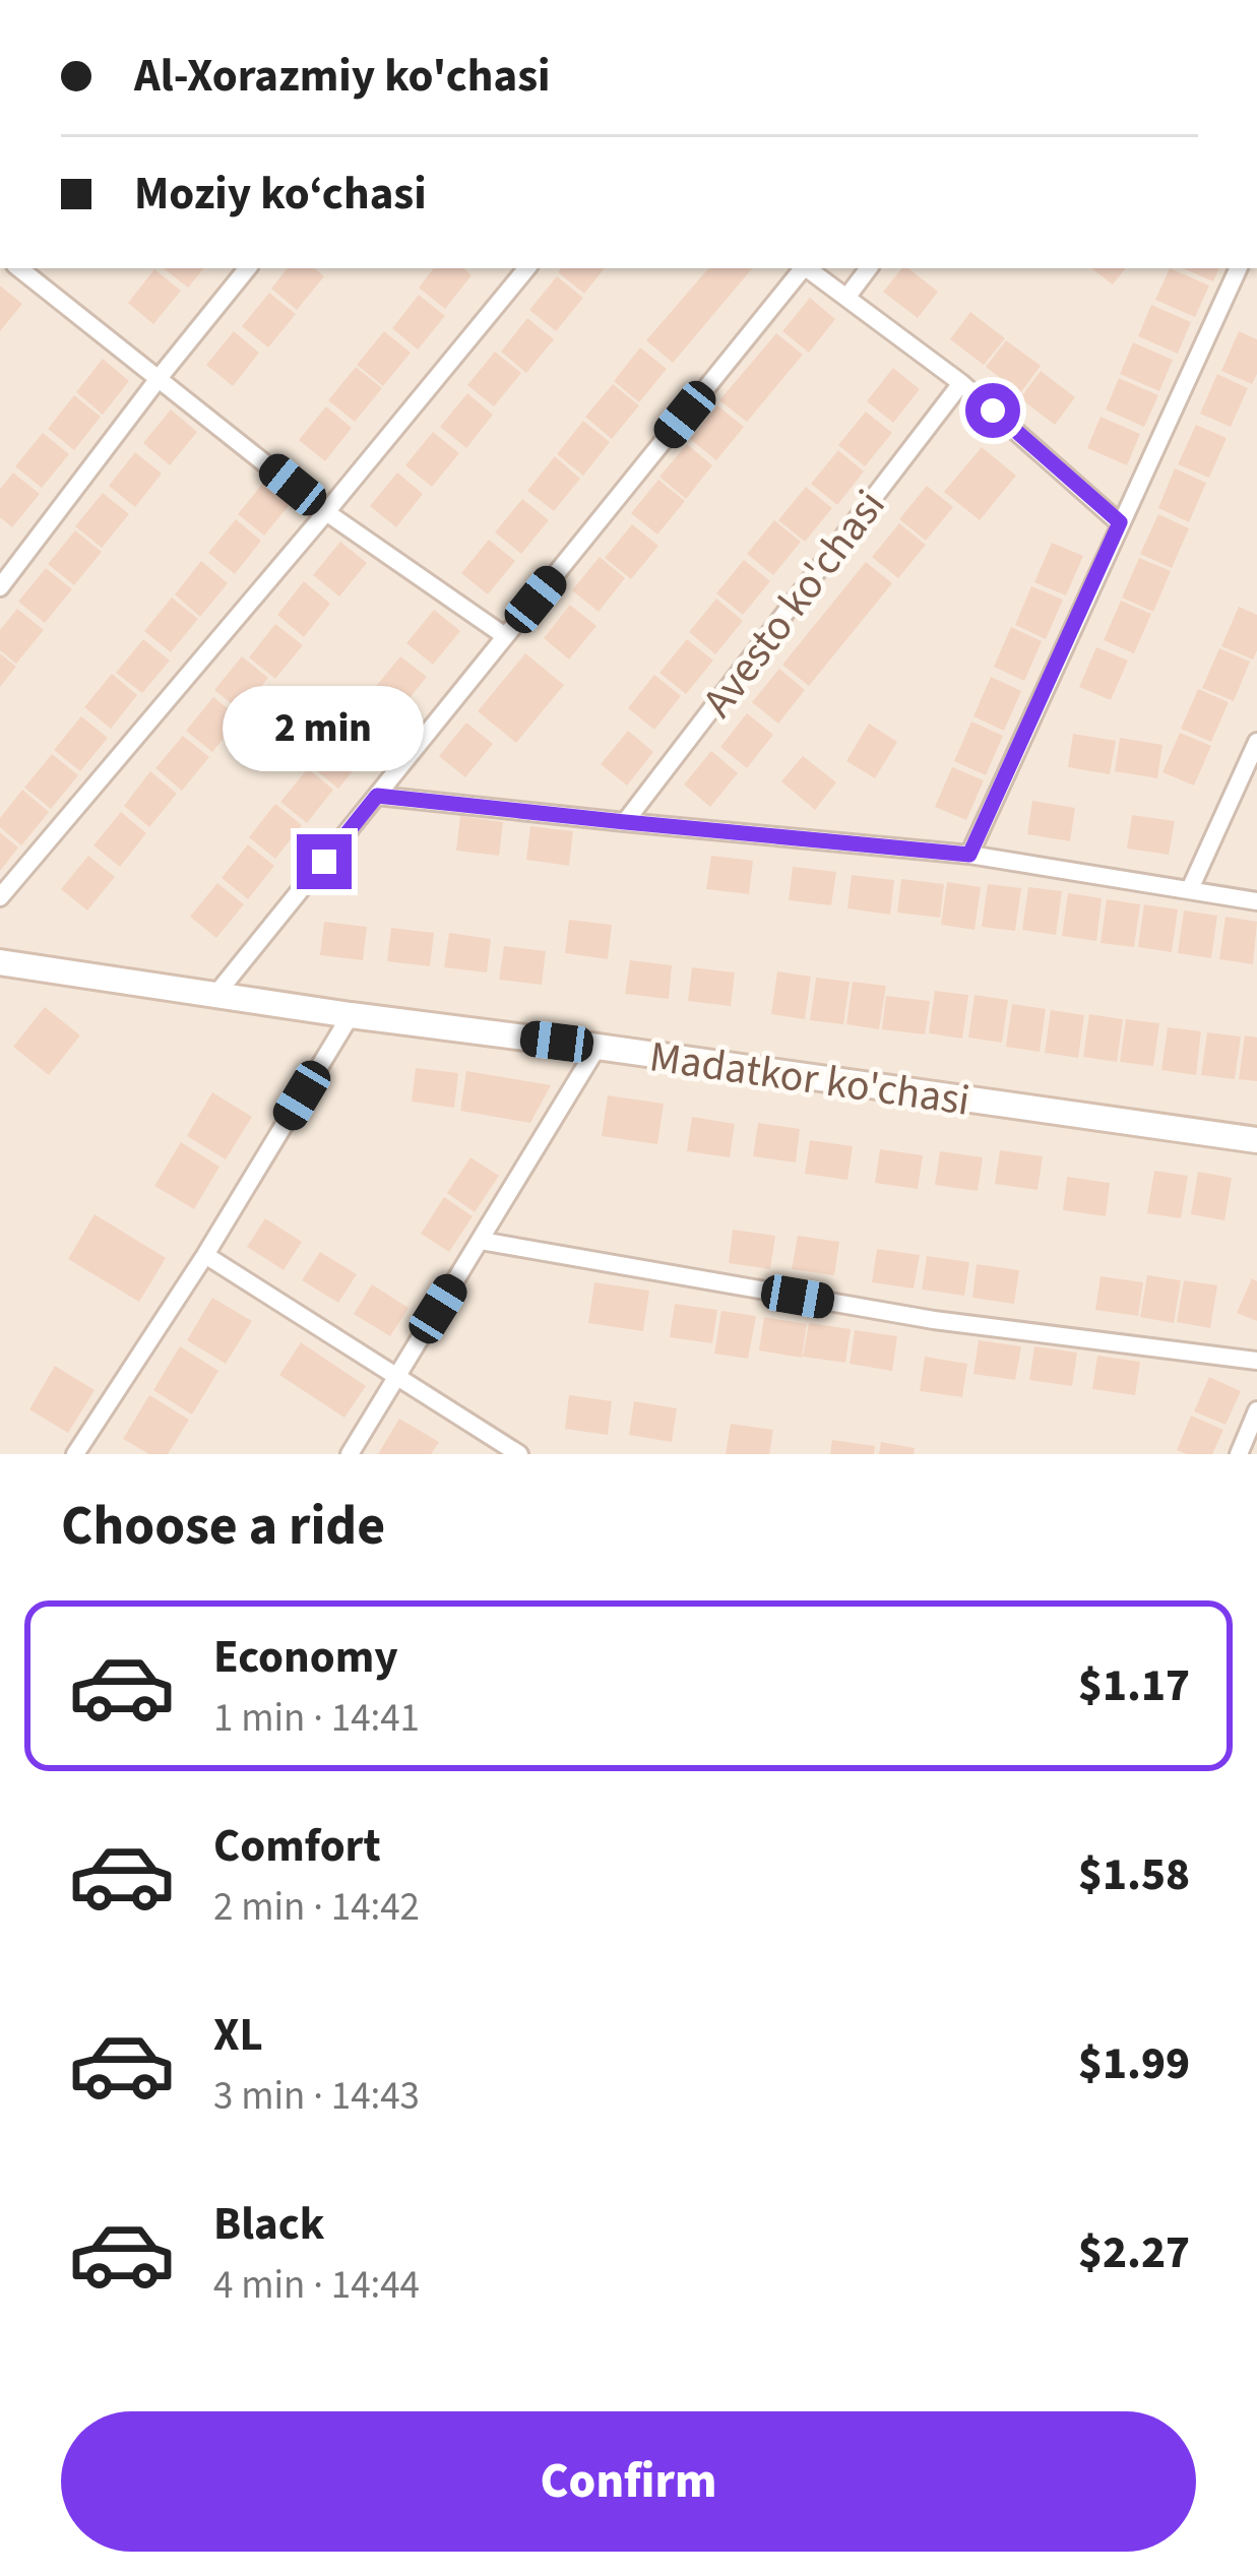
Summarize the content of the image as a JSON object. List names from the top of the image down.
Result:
{
  "streets": {
    "street": ["Avesto ko'chasi", "Madatkor ko'chasi"]
  },
  "page": {
    "banner": ["Al-Xorazmiy ko'chasi", "Moziy ko‘chasi"],
    "bubble": "2 min",
    "heading": "Choose a ride",
    "list": [
      {
        "name": "Economy",
        "note": "1 min · 14:41",
        "value": "$1.17"
      },
      {
        "name": "Comfort",
        "note": "2 min · 14:42",
        "value": "$1.58"
      },
      {
        "name": "XL",
        "note": "3 min · 14:43",
        "value": "$1.99"
      },
      {
        "name": "Black",
        "note": "4 min · 14:44",
        "value": "$2.27"
      }
    ],
    "buttons": "Confirm"
  }
}
